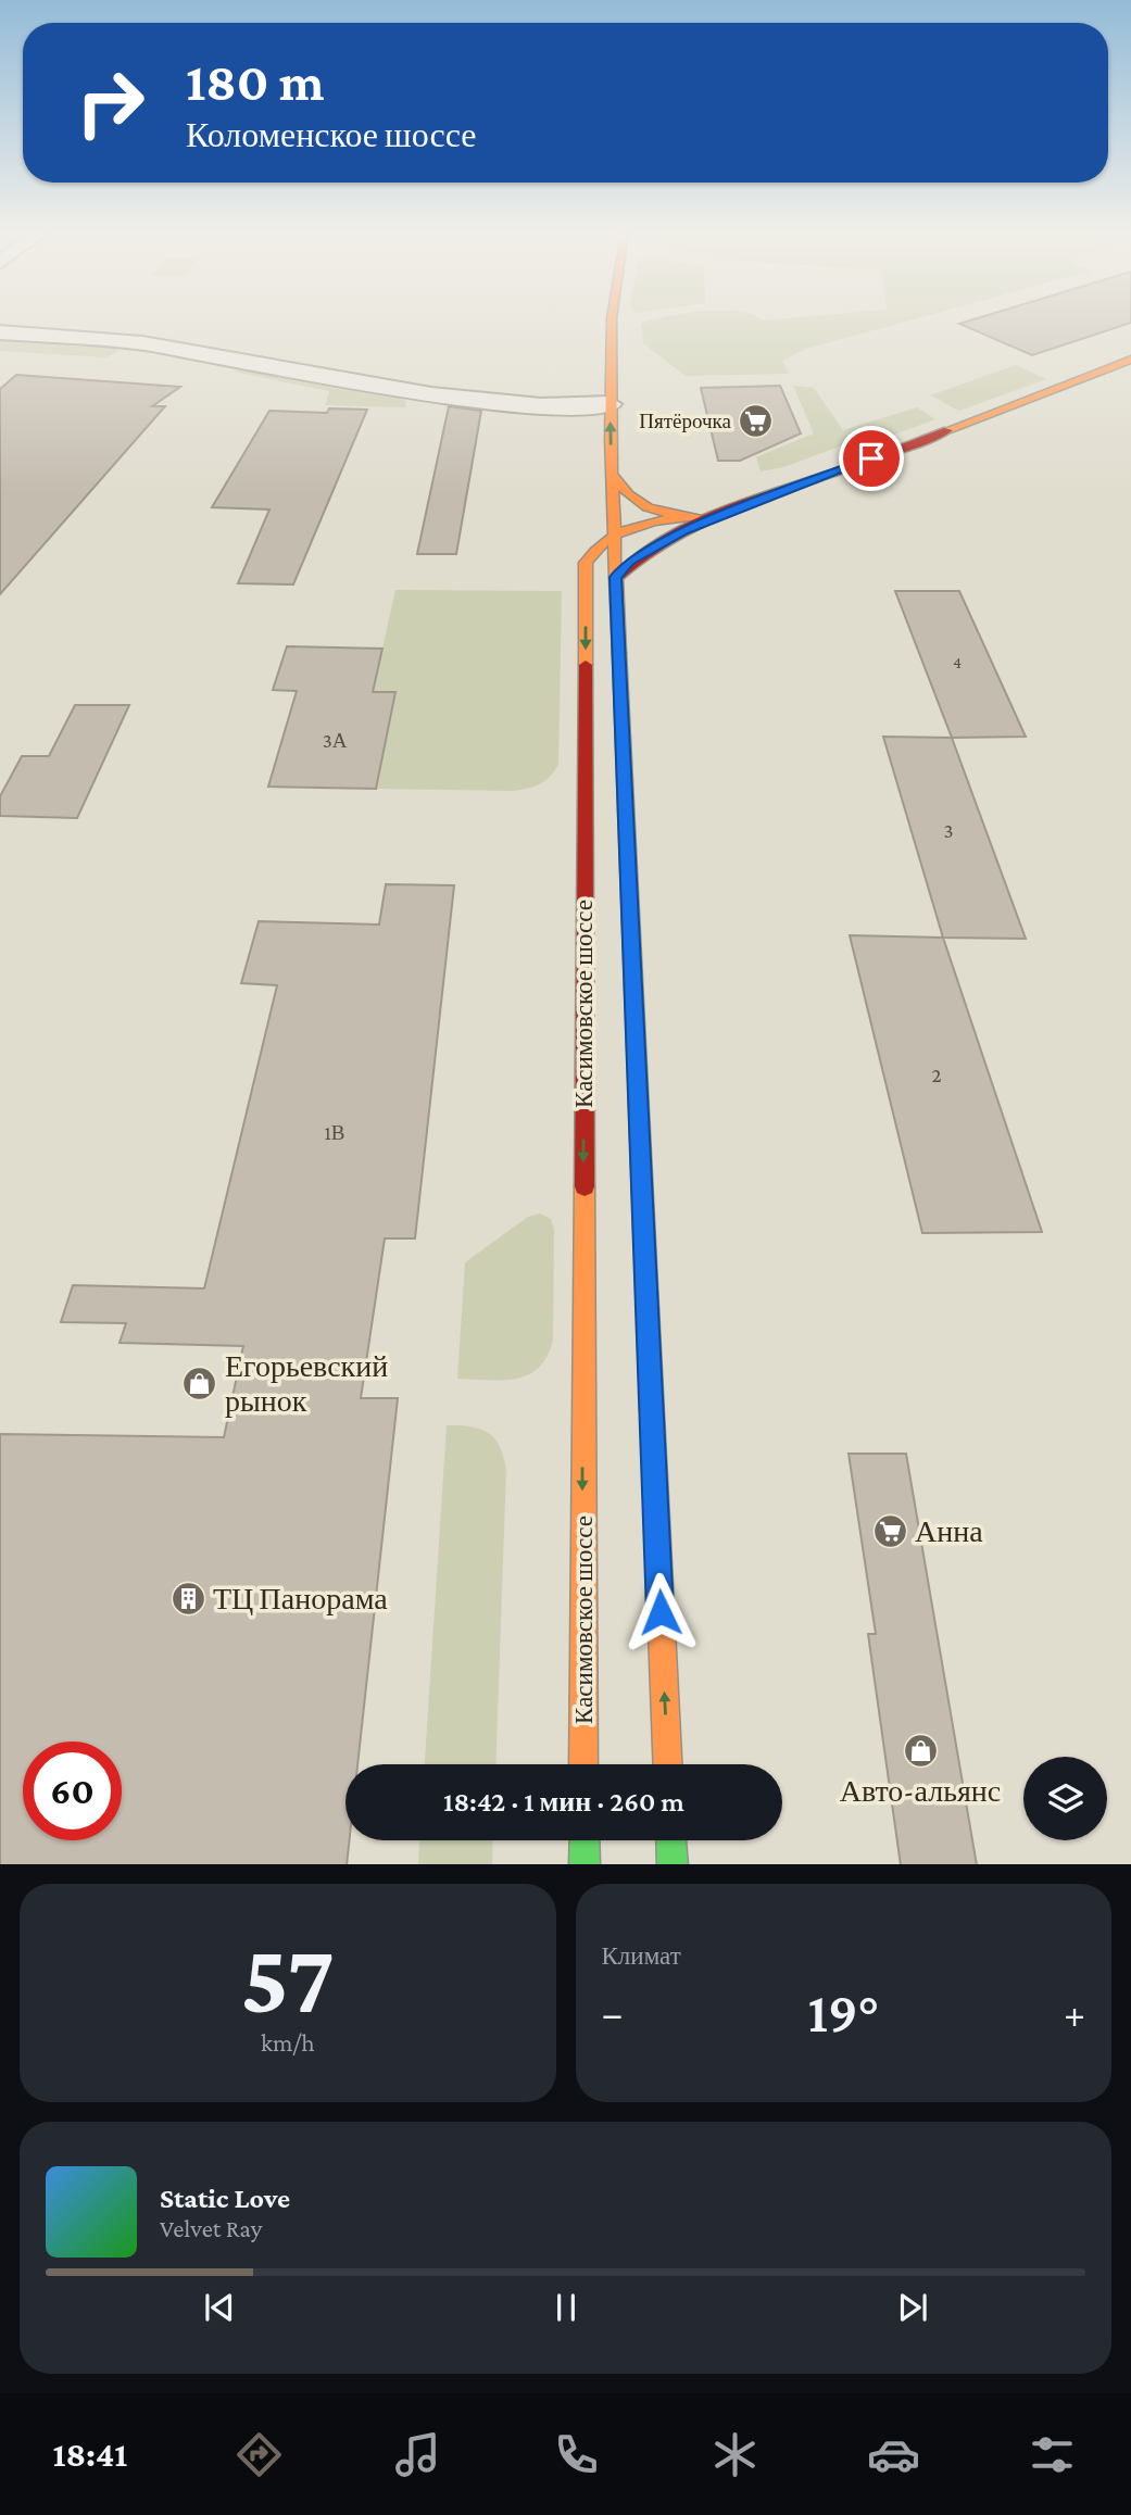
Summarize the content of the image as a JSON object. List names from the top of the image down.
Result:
{
  "streets": {
    "main road": ["Касимовское шоссе"]
  },
  "places": {
    "supermarket": ["Пятёрочка", "Анна"],
    "shop": ["Егорьевский рынок", "Авто-альянс"],
    "building": ["ТЦ Панорама"]
  },
  "house_numbers": [
    "4",
    "3А",
    "3",
    "2",
    "1В"
  ],
  "page": {
    "turn": ["180 m", "Коломенское шоссе"],
    "limit": "60",
    "trip": "18:42 · 1 мин · 260 m",
    "tile": [
      ["57", "km/h"],
      "Климат"
    ],
    "heat": ["−", "19°", "+"],
    "song": ["Static Love", "Velvet Ray"],
    "tabs": "18:41"
  }
}
